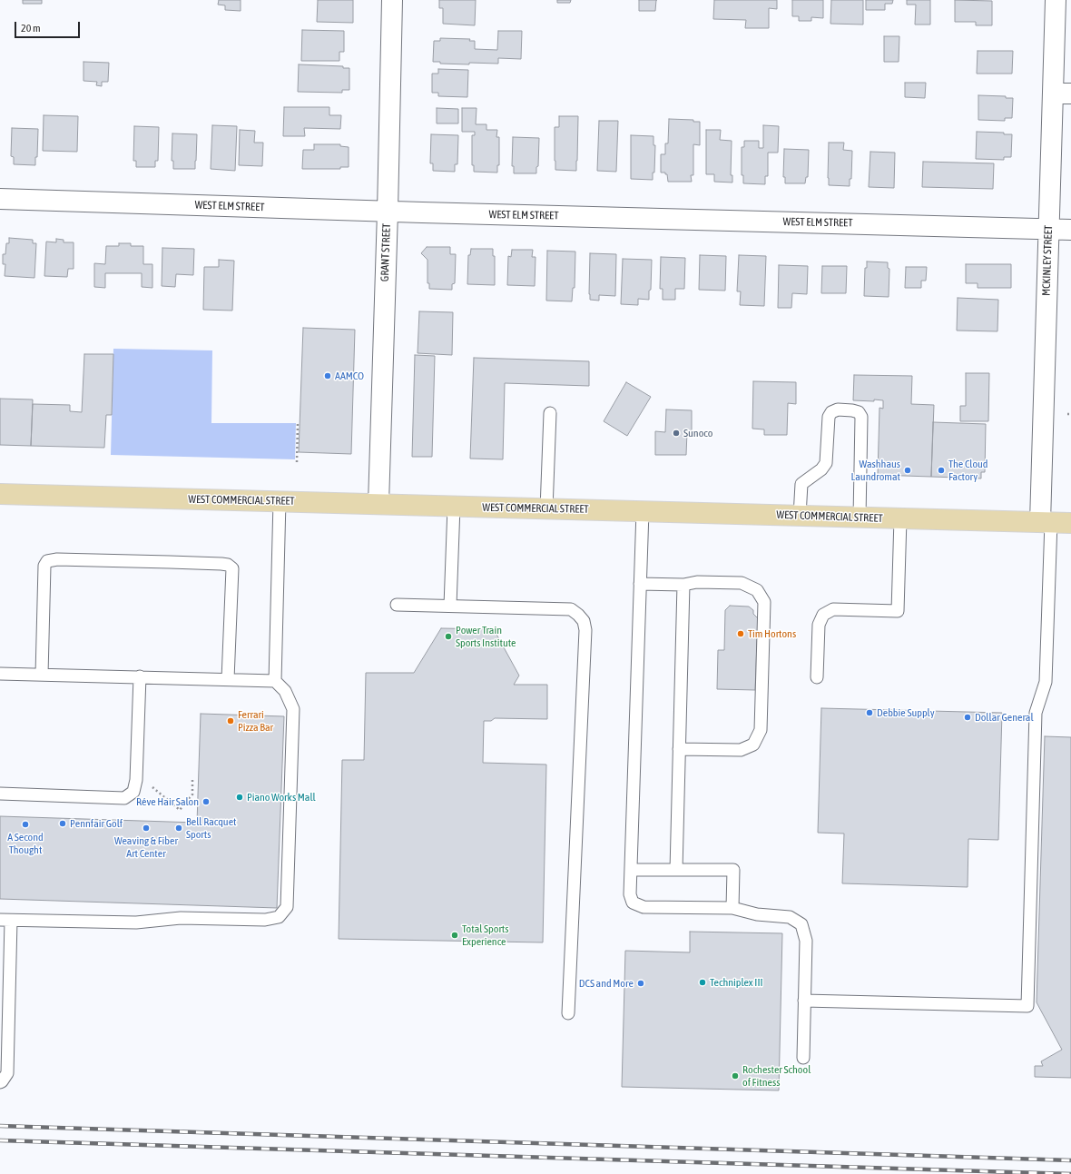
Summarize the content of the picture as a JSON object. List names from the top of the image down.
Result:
{
  "streets": {
    "main road": ["WEST COMMERCIAL STREET"],
    "street": ["WEST ELM STREET", "GRANT STREET", "MCKINLEY STREET"]
  },
  "crossings": [
    ["WEST ELM STREET", "GRANT STREET"],
    ["WEST ELM STREET", "MCKINLEY STREET"],
    ["GRANT STREET", "WEST COMMERCIAL STREET"],
    ["MCKINLEY STREET", "WEST COMMERCIAL STREET"]
  ],
  "places": [
    "AAMCO",
    "Sunoco",
    "Washhaus Laundromat",
    "The Cloud Factory",
    "Tim Hortons",
    "Power Train Sports Institute",
    "Debbie Supply",
    "Dollar General",
    "Ferrari Pizza Bar",
    "Piano Works Mall",
    "Réve Hair Salon",
    "Pennfair Golf",
    "A Second Thought",
    "Weaving & Fiber Art Center",
    "Bell Racquet Sports",
    "Total Sports Experience",
    "Techniplex III",
    "DCS and More",
    "Rochester School of Fitness"
  ],
  "scale_bar": "20 m"
}
